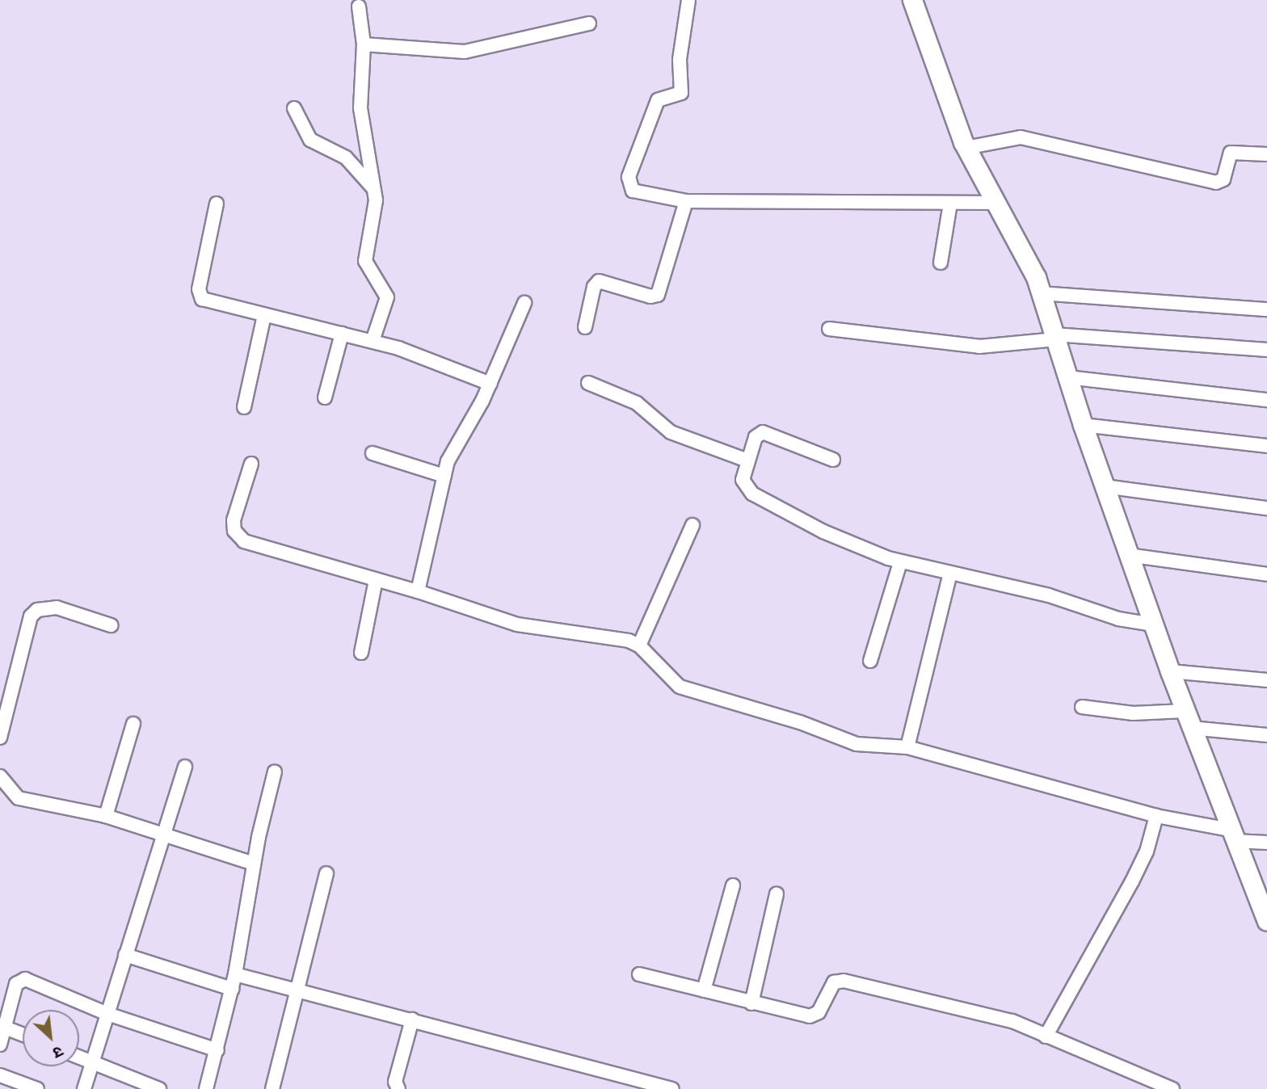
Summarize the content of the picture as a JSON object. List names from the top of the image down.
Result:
{
  "north": "bottom right"
}
